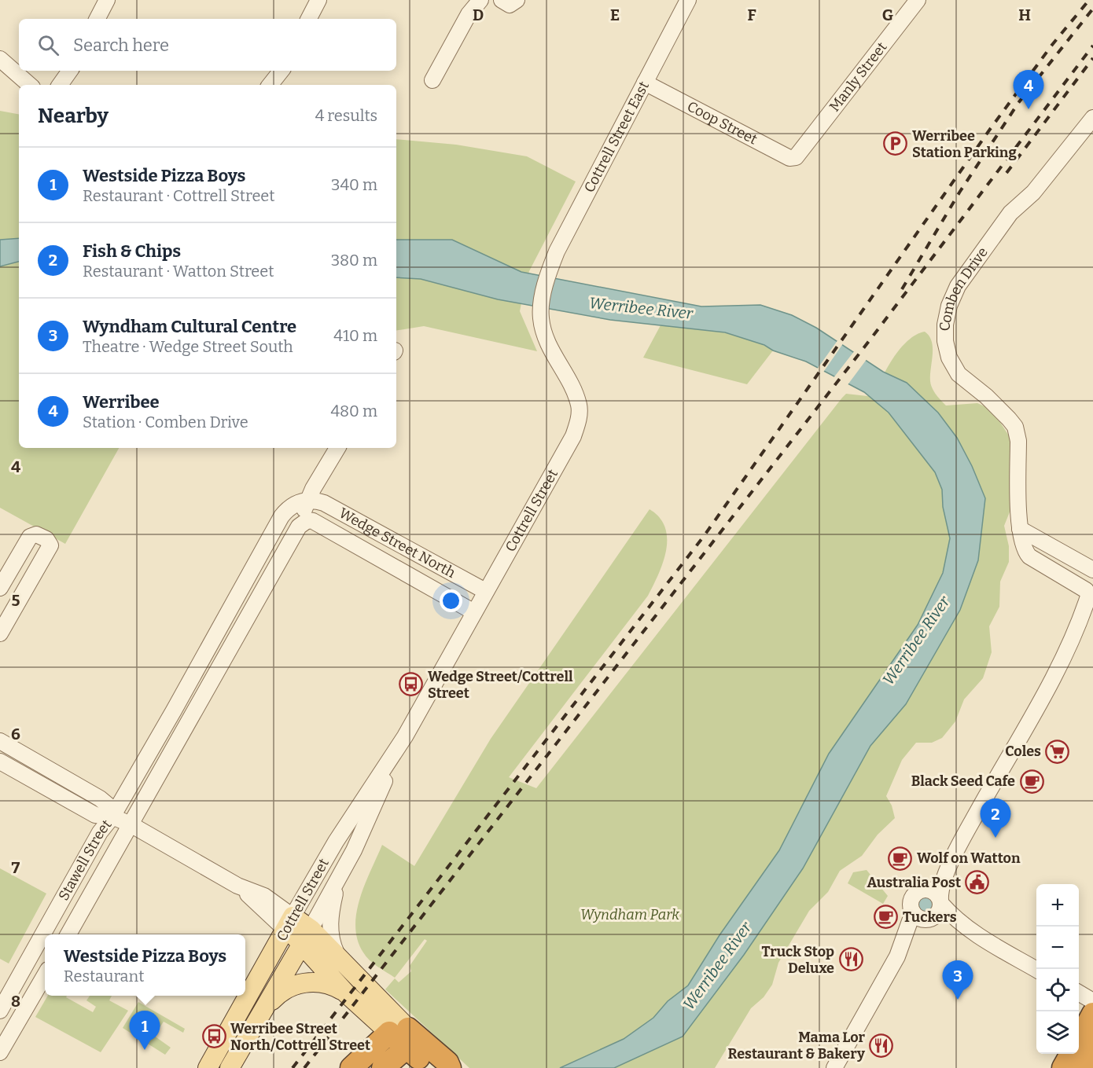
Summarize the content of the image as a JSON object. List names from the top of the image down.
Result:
{
  "streets": {
    "main road": ["Cottrell Street"],
    "street": [
      "Manly Street",
      "Coop Street",
      "Cottrell Street East",
      "Comben Drive",
      "Wedge Street North",
      "Stawell Street"
    ]
  },
  "crossings": [
    ["Manly Street", "Coop Street"],
    ["Coop Street", "Cottrell Street East"],
    ["Cottrell Street East", "Cottrell Street"],
    ["Cottrell Street", "Wedge Street North"],
    ["Wedge Street North", "Stawell Street"]
  ],
  "water": ["Werribee River"],
  "parks": ["Wyndham Park"],
  "places": {
    "parking": ["Werribee Station Parking"],
    "bus stop": ["Wedge Street/Cottrell Street", "Werribee Street North/Cottrell Street"],
    "supermarket": ["Coles"],
    "cafe": ["Black Seed Cafe", "Wolf on Watton", "Tuckers"],
    "public building": ["Australia Post"],
    "restaurant": ["Truck Stop Deluxe", "Mama Lor Restaurant & Bakery"]
  },
  "page": {
    "search": "Search here",
    "pins": [
      "4",
      "2",
      "3",
      "1"
    ],
    "heading": ["Nearby", "4 results"],
    "list": [
      {
        "mark": "1",
        "name": "Westside Pizza Boys",
        "note": "Restaurant · Cottrell Street",
        "value": "340 m"
      },
      {
        "mark": "2",
        "name": "Fish & Chips",
        "note": "Restaurant · Watton Street",
        "value": "380 m"
      },
      {
        "mark": "3",
        "name": "Wyndham Cultural Centre",
        "note": "Theatre · Wedge Street South",
        "value": "410 m"
      },
      {
        "mark": "4",
        "name": "Werribee",
        "note": "Station · Comben Drive",
        "value": "480 m"
      }
    ],
    "map_buttons": ["+", "−"],
    "popup": ["Westside Pizza Boys", "Restaurant"]
  },
  "grid": {
    "columns": [
      "D",
      "E",
      "F",
      "G",
      "H"
    ],
    "rows": [
      "4",
      "5",
      "6",
      "7",
      "8"
    ]
  }
}
